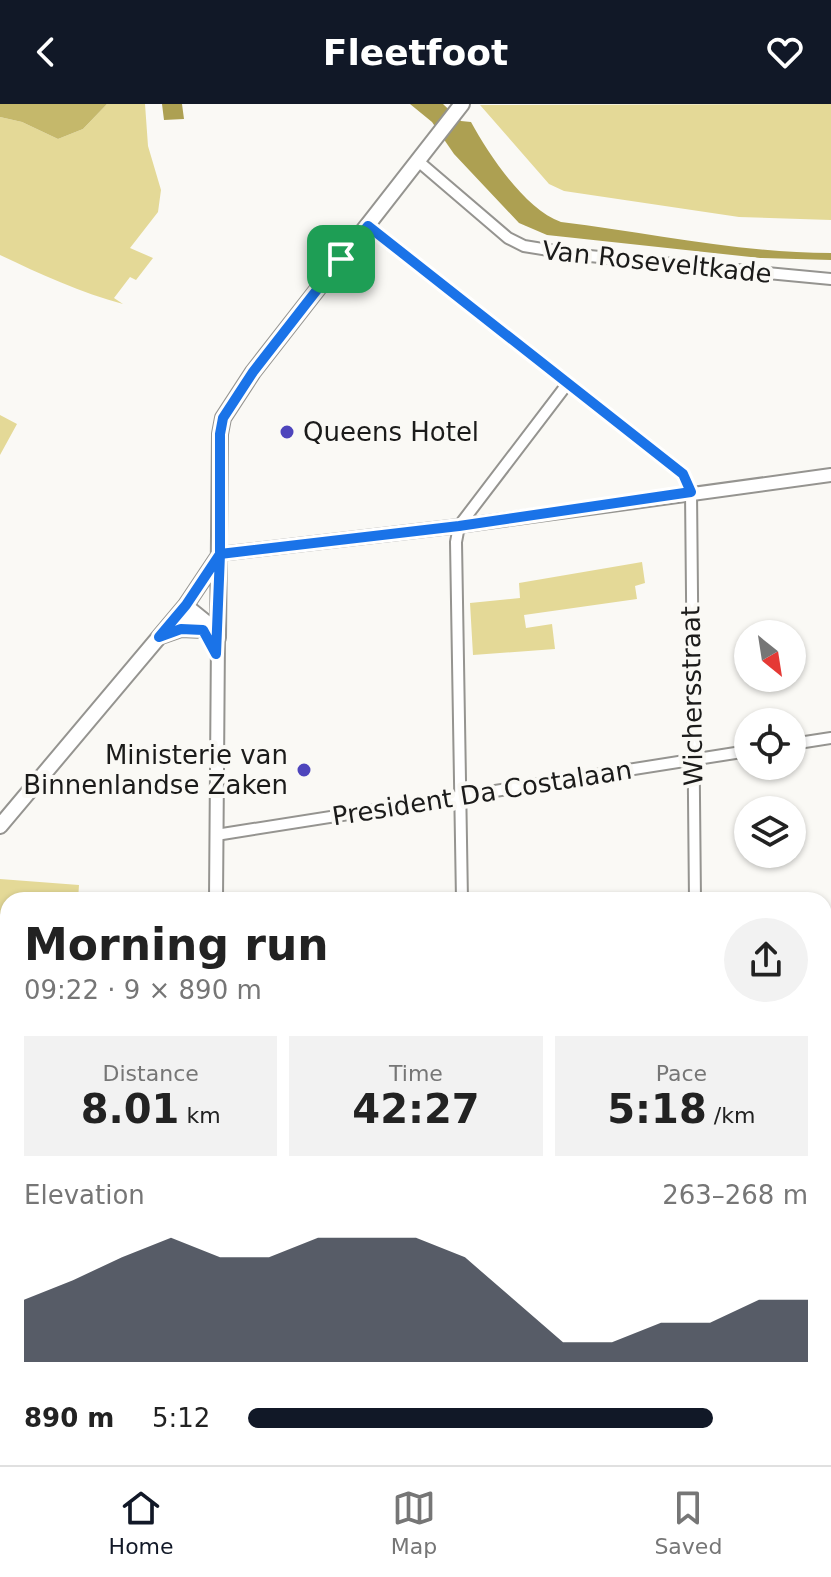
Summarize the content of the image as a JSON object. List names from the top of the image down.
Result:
{
  "streets": {
    "street": ["Van Roseveltkade", "Wichersstraat", "President Da Costalaan"]
  },
  "crossings": [
    ["Wichersstraat", "President Da Costalaan"]
  ],
  "places": ["Queens Hotel", "Ministerie van Binnenlandse Zaken"],
  "north": "bottom right",
  "page": {
    "header": "Fleetfoot",
    "heading": ["Morning run", "09:22 · 9 × 890 m"],
    "stats": [
      ["Distance", "8.01 km"],
      ["Time", "42:27"],
      ["Pace", "5:18 /km"]
    ],
    "chart": ["Elevation", "263–268 m"],
    "list": [
      {
        "name": "890 m",
        "note": "5:12"
      }
    ],
    "tabs": ["Home", "Map", "Saved"]
  }
}
